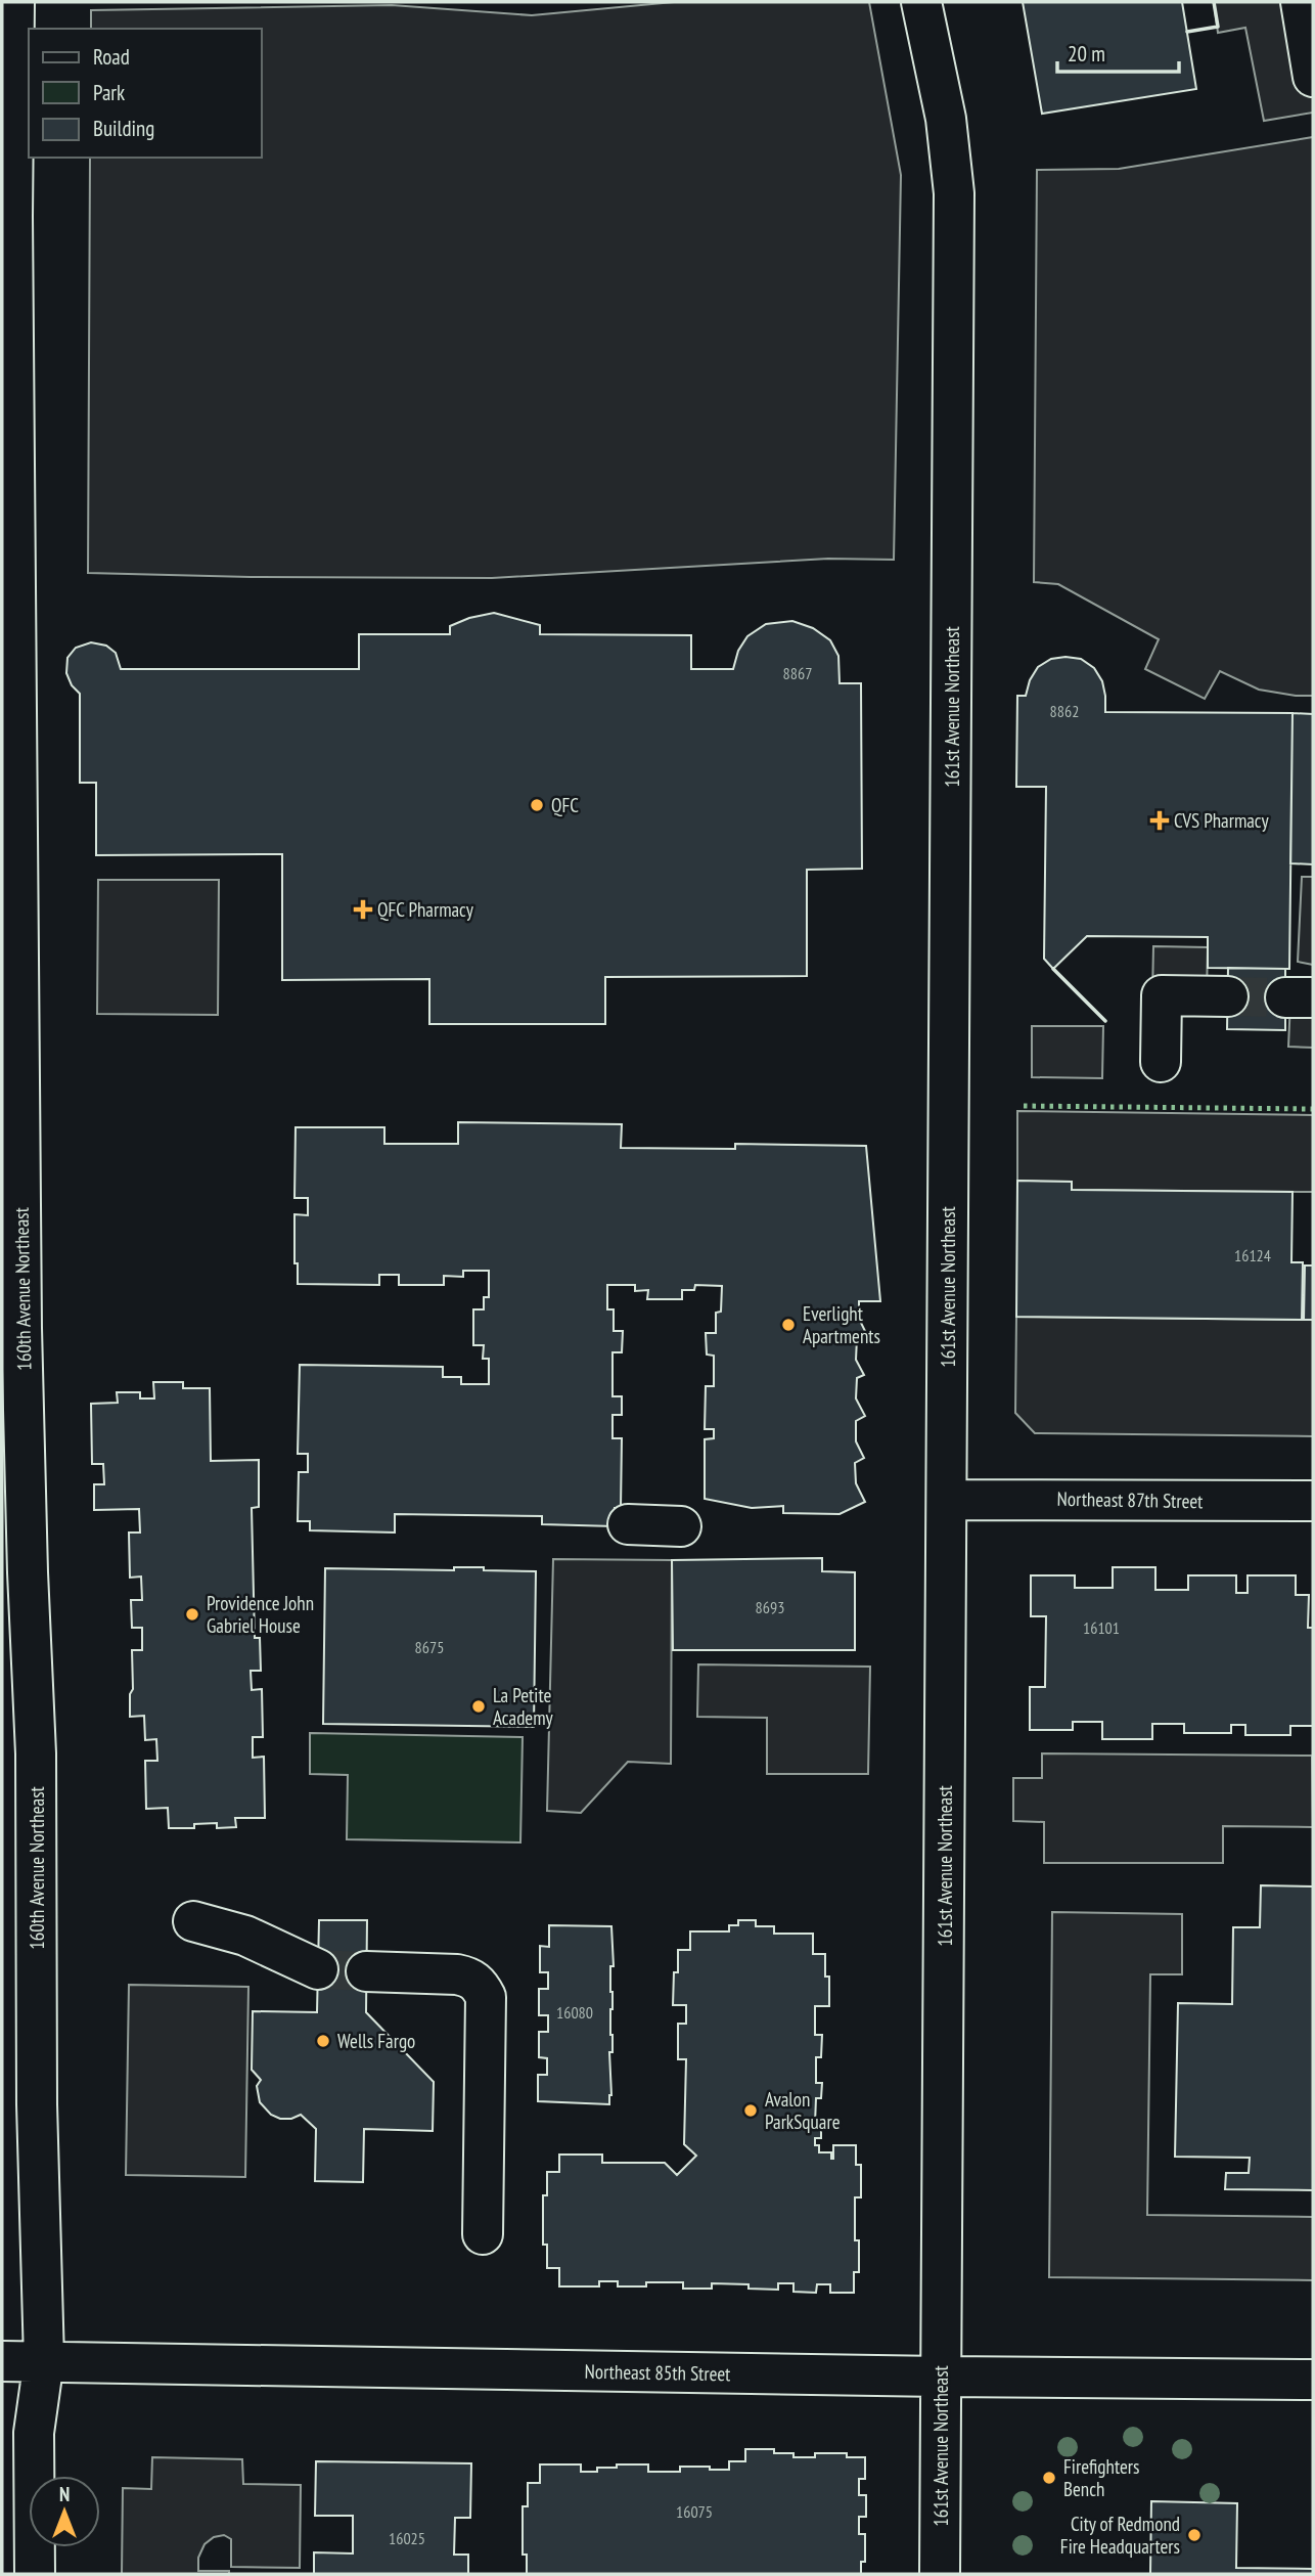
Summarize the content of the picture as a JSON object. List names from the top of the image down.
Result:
{
  "streets": {
    "street": [
      "161st Avenue Northeast",
      "160th Avenue Northeast",
      "Northeast 87th Street",
      "Northeast 85th Street"
    ]
  },
  "crossings": [
    ["161st Avenue Northeast", "Northeast 87th Street"],
    ["161st Avenue Northeast", "Northeast 85th Street"],
    ["160th Avenue Northeast", "Northeast 85th Street"]
  ],
  "places": {
    "other": [
      "QFC",
      "Everlight Apartments",
      "Providence John Gabriel House",
      "La Petite Academy",
      "Wells Fargo",
      "Avalon ParkSquare",
      "Firefighters Bench",
      "City of Redmond Fire Headquarters"
    ],
    "health": ["CVS Pharmacy", "QFC Pharmacy"]
  },
  "house_numbers": [
    "8867",
    "8862",
    "16124",
    "8693",
    "16101",
    "8675",
    "16080",
    "16075",
    "16025"
  ],
  "legend": ["Road", "Park", "Building"],
  "scale_bar": "20 m",
  "north": "top"
}
